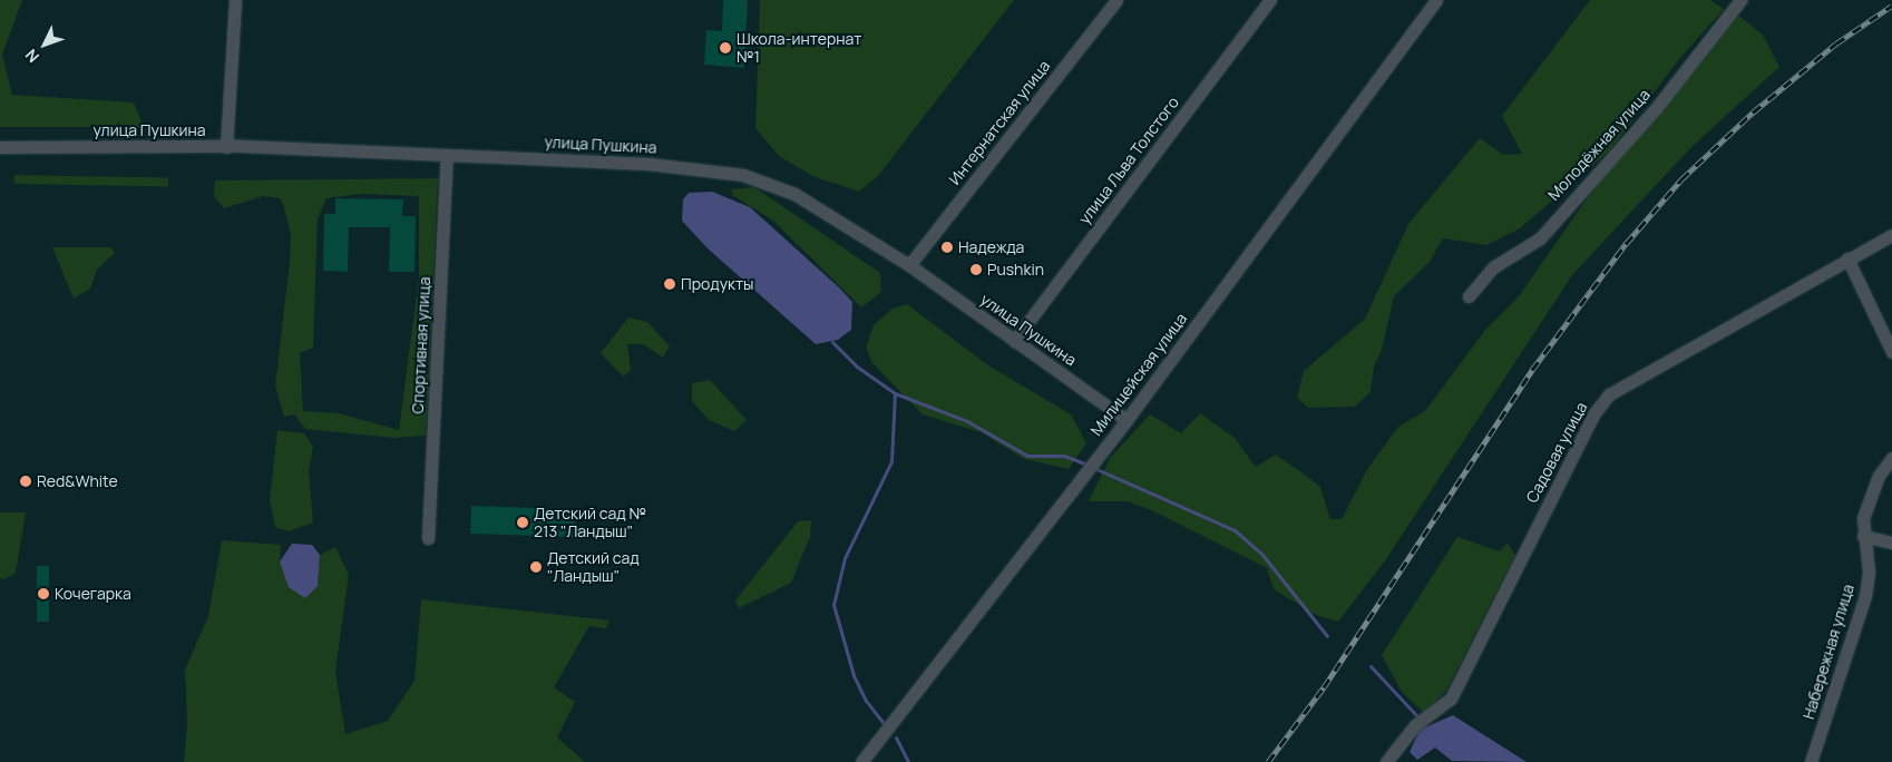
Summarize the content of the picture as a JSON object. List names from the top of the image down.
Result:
{
  "streets": {
    "street": [
      "Интернатская улица",
      "улица Пушкина",
      "Молодёжная улица",
      "улица Льва Толстого",
      "Спортивная улица",
      "Милицейская улица",
      "Садовая улица",
      "Набережная улица"
    ]
  },
  "crossings": [
    ["Интернатская улица", "улица Пушкина"],
    ["улица Пушкина", "улица Льва Толстого"],
    ["улица Пушкина", "Спортивная улица"],
    ["улица Пушкина", "Милицейская улица"]
  ],
  "places": [
    "Школа-интернат №1",
    "Надежда",
    "Pushkin",
    "Продукты",
    "Red&White",
    "Детский сад № 213 \"Ландыш\"",
    "Детский сад \"Ландыш\"",
    "Кочегарка"
  ],
  "north": "bottom left"
}
